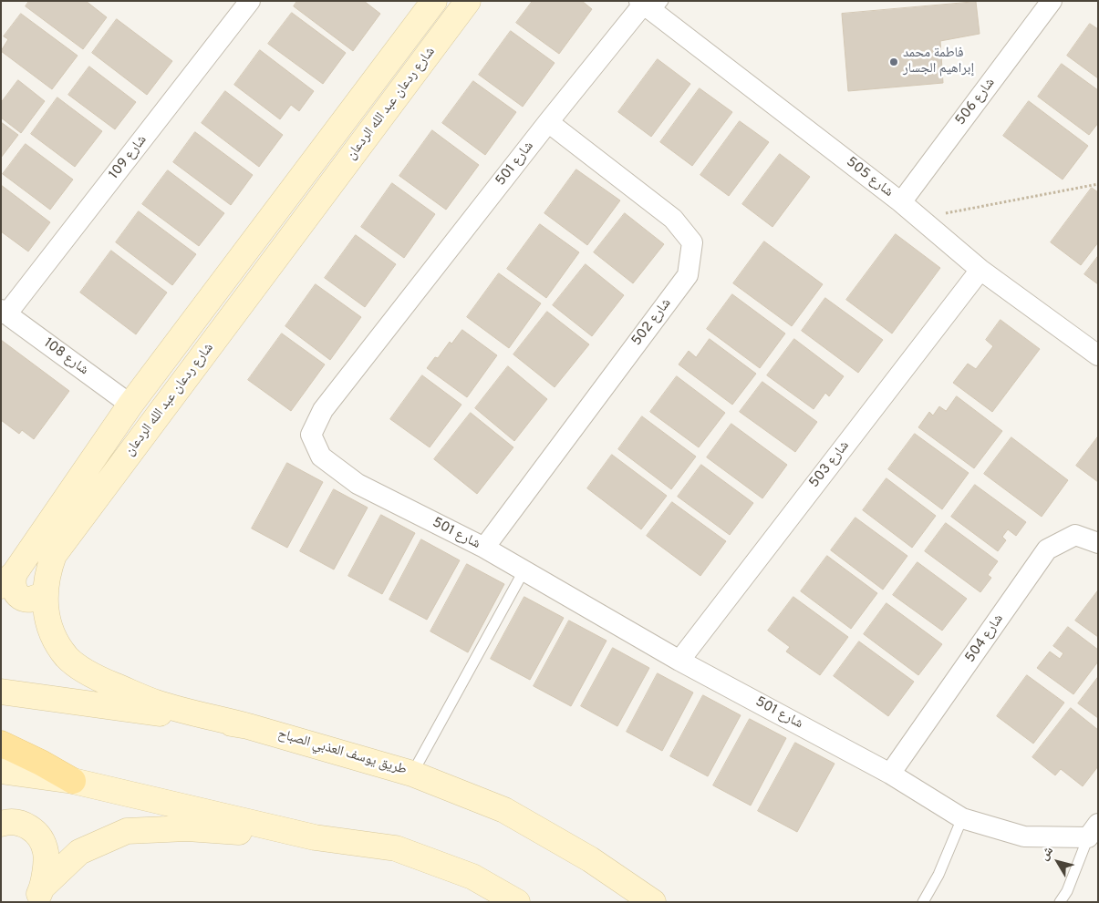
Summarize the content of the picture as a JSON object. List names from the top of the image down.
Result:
{
  "streets": {
    "street": [
      "شارع 506",
      "شارع ردعان عبد الله الردعان",
      "شارع 109",
      "شارع 501",
      "شارع 505",
      "شارع 502",
      "شارع 108",
      "شارع 503",
      "شارع 504",
      "طريق يوسف العذبي الصباح"
    ]
  },
  "crossings": [
    ["شارع 506", "شارع 505"],
    ["شارع ردعان عبد الله الردعان", "شارع 108"],
    ["شارع ردعان عبد الله الردعان", "طريق يوسف العذبي الصباح"],
    ["شارع 109", "شارع 108"],
    ["شارع 501", "شارع 505"],
    ["شارع 501", "شارع 502"],
    ["شارع 501", "شارع 503"],
    ["شارع 501", "شارع 504"],
    ["شارع 505", "شارع 503"]
  ],
  "places": ["فاطمة محمد إبراهيم الجسار"],
  "north": "top left"
}
